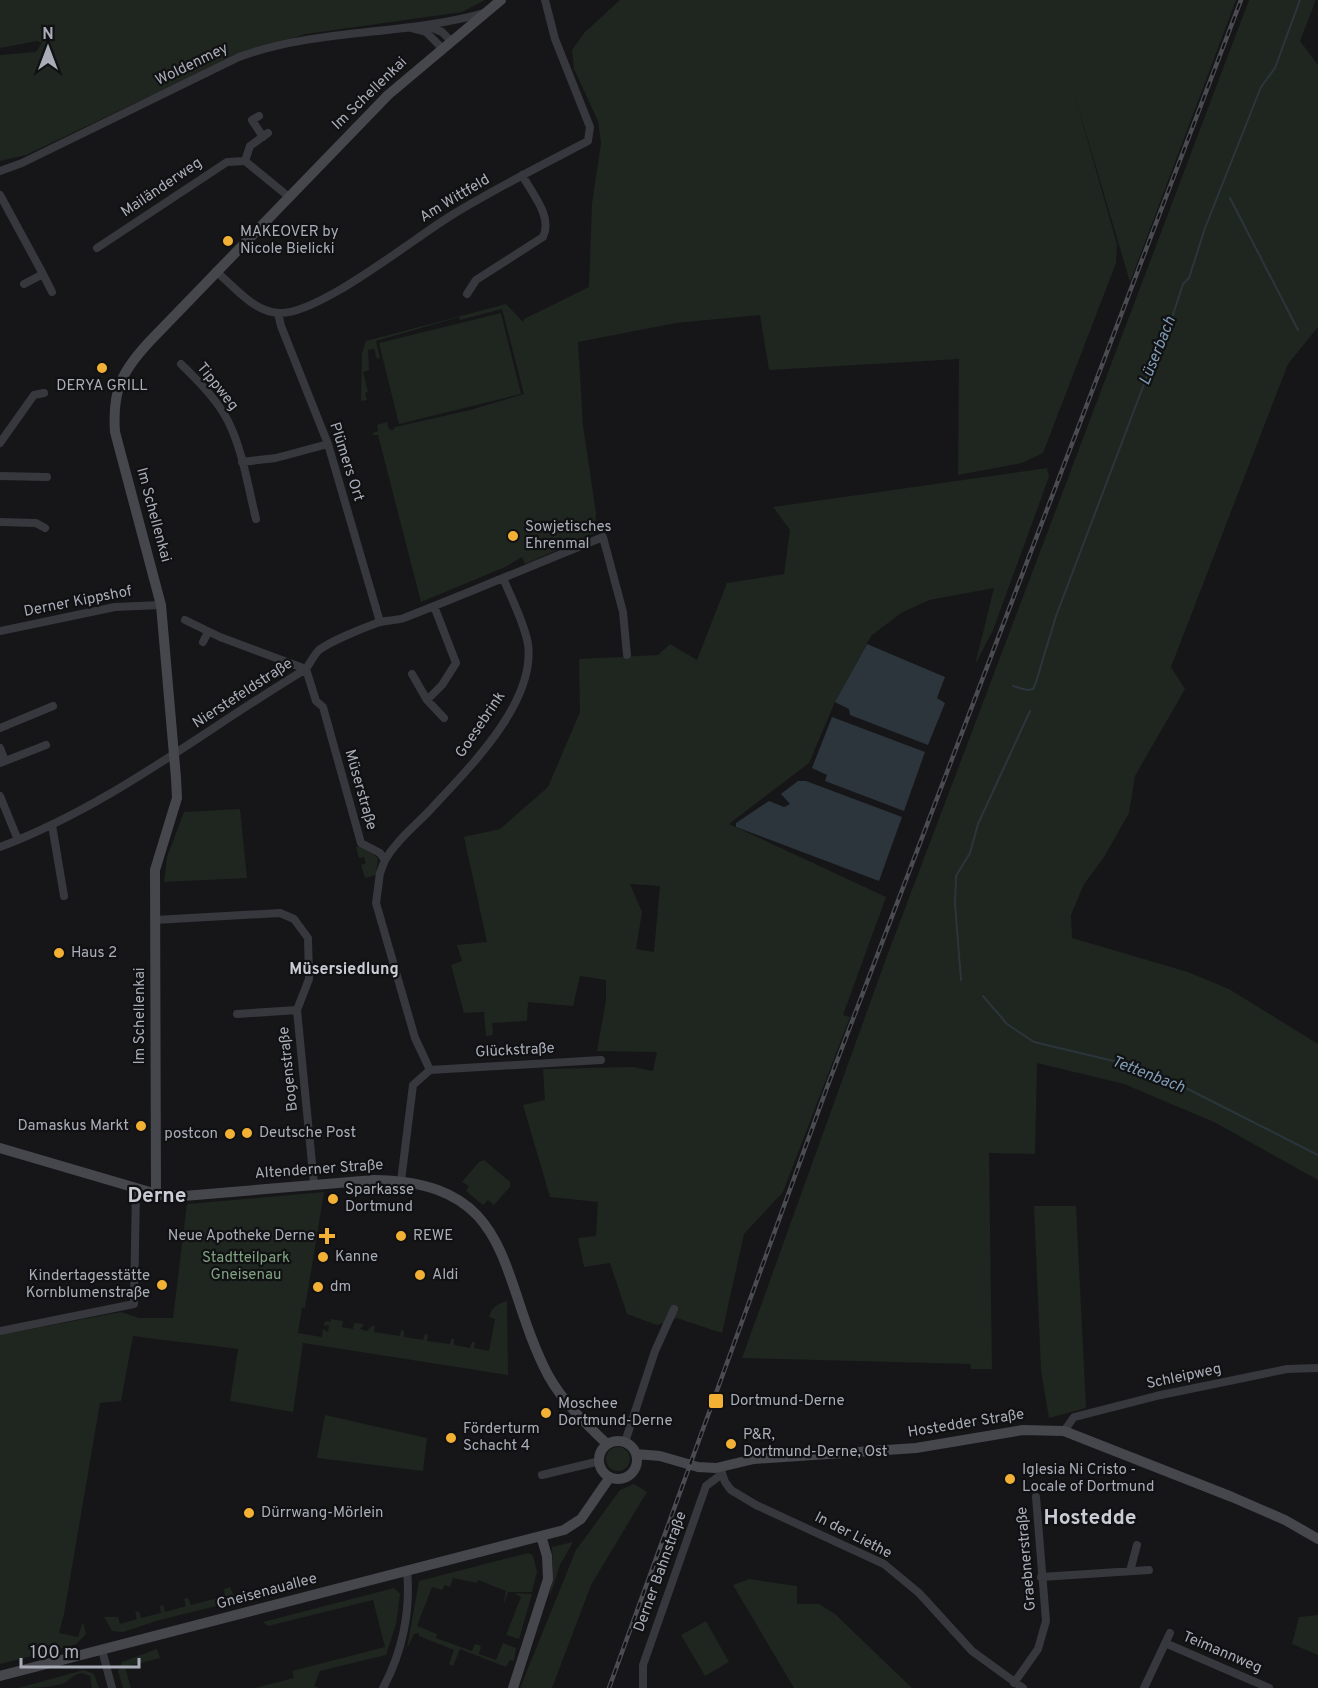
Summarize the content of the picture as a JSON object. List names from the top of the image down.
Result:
{
  "streets": {
    "main road": [
      "Im Schellenkai",
      "Altenderner Straße",
      "Hostedder Straße",
      "Gneisenauallee"
    ],
    "street": [
      "Woldenmey",
      "Mailänderweg",
      "Am Wittfeld",
      "Tippweg",
      "Plümers Ort",
      "Derner Kippshof",
      "Nierstefeldstraße",
      "Goesebrink",
      "Müserstraße",
      "Glückstraße",
      "Bogenstraße",
      "Schleipweg",
      "In der Liethe",
      "Graebnerstraße",
      "Derner Bahnstraße",
      "Teimannweg"
    ]
  },
  "crossings": [
    ["Woldenmey", "Im Schellenkai"],
    ["Im Schellenkai", "Derner Kippshof"],
    ["Im Schellenkai", "Nierstefeldstraße"],
    ["Im Schellenkai", "Bogenstraße"],
    ["Im Schellenkai", "Altenderner Straße"],
    ["Am Wittfeld", "Plümers Ort"],
    ["Plümers Ort", "Nierstefeldstraße"],
    ["Nierstefeldstraße", "Goesebrink"],
    ["Nierstefeldstraße", "Müserstraße"],
    ["Goesebrink", "Müserstraße"],
    ["Bogenstraße", "Altenderner Straße"],
    ["Altenderner Straße", "Hostedder Straße"],
    ["Altenderner Straße", "Gneisenauallee"],
    ["Schleipweg", "Hostedder Straße"],
    ["Hostedder Straße", "In der Liethe"],
    ["Hostedder Straße", "Derner Bahnstraße"],
    ["Hostedder Straße", "Gneisenauallee"],
    ["In der Liethe", "Graebnerstraße"],
    ["In der Liethe", "Derner Bahnstraße"]
  ],
  "districts": ["Müsersiedlung", "Derne", "Hostedde"],
  "water": ["Lüserbach", "Tettenbach"],
  "parks": ["Stadtteilpark Gneisenau"],
  "places": {
    "other": [
      "MAKEOVER by Nicole Bielicki",
      "DERYA GRILL",
      "Sowjetisches Ehrenmal",
      "Haus 2",
      "Damaskus Markt",
      "Deutsche Post",
      "postcon",
      "Sparkasse Dortmund",
      "REWE",
      "Kanne",
      "Aldi",
      "Kindertagesstätte Kornblumenstraße",
      "dm",
      "Moschee Dortmund-Derne",
      "Förderturm Schacht 4",
      "P&R, Dortmund-Derne, Ost",
      "Iglesia Ni Cristo - Locale of Dortmund",
      "Dürrwang-Mörlein"
    ],
    "health": ["Neue Apotheke Derne"],
    "transit": ["Dortmund-Derne"]
  },
  "scale_bar": "100 m",
  "north": "top"
}
